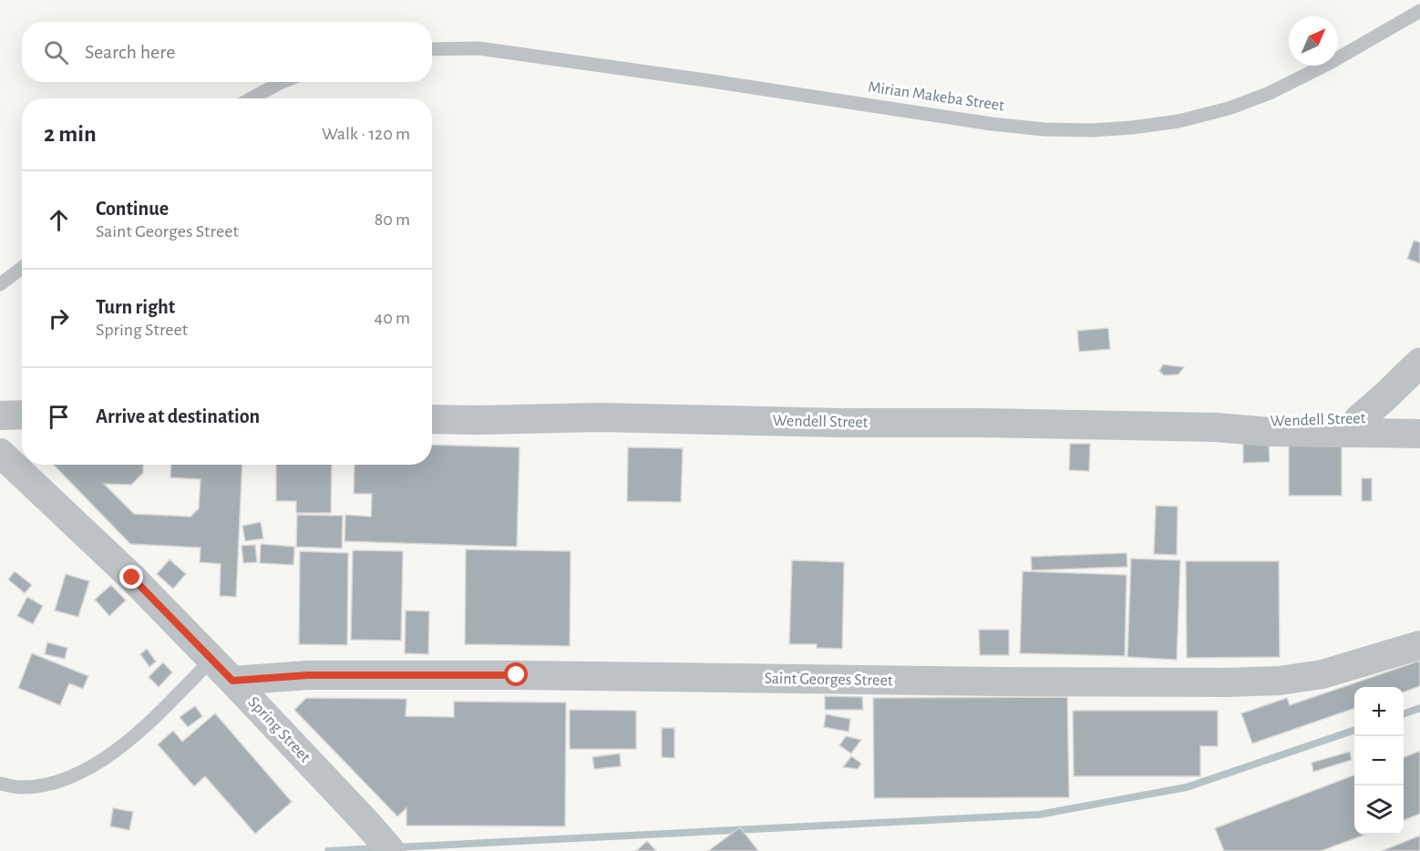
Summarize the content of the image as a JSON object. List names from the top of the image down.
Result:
{
  "streets": {
    "street": ["Wendell Street", "Saint Georges Street", "Spring Street"],
    "lane": ["Mirian Makeba Street"]
  },
  "crossings": [
    ["Saint Georges Street", "Spring Street"]
  ],
  "north": "top right",
  "page": {
    "search": "Search here",
    "heading": ["2 min", "Walk · 120 m"],
    "list": [
      ["Continue", "Saint Georges Street", "80 m"],
      ["Turn right", "Spring Street", "40 m"],
      "Arrive at destination"
    ],
    "map_buttons": ["+", "−"]
  }
}
